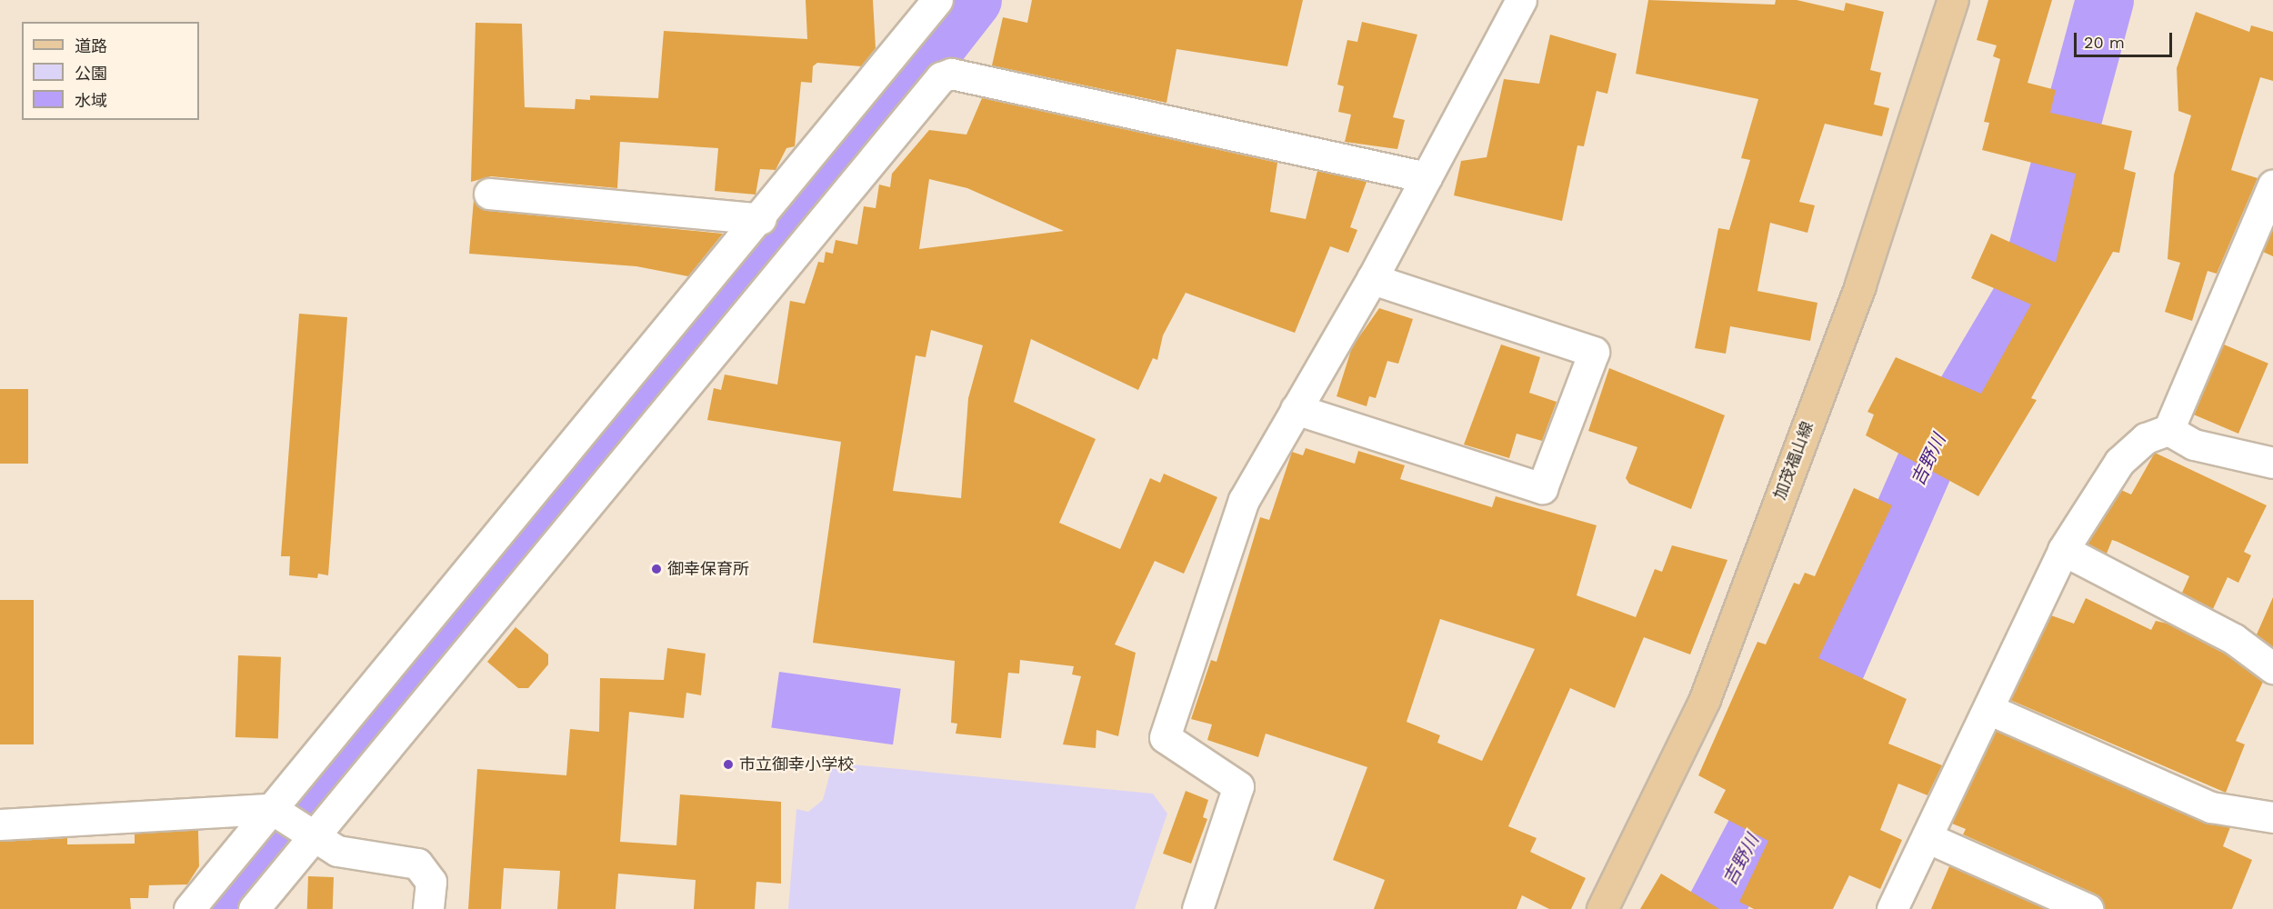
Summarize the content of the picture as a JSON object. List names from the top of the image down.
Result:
{
  "streets": {
    "main road": ["加茂福山線"]
  },
  "water": ["吉野川"],
  "places": ["御幸保育所", "市立御幸小学校"],
  "legend": ["道路", "公園", "水域"],
  "scale_bar": "20 m"
}
